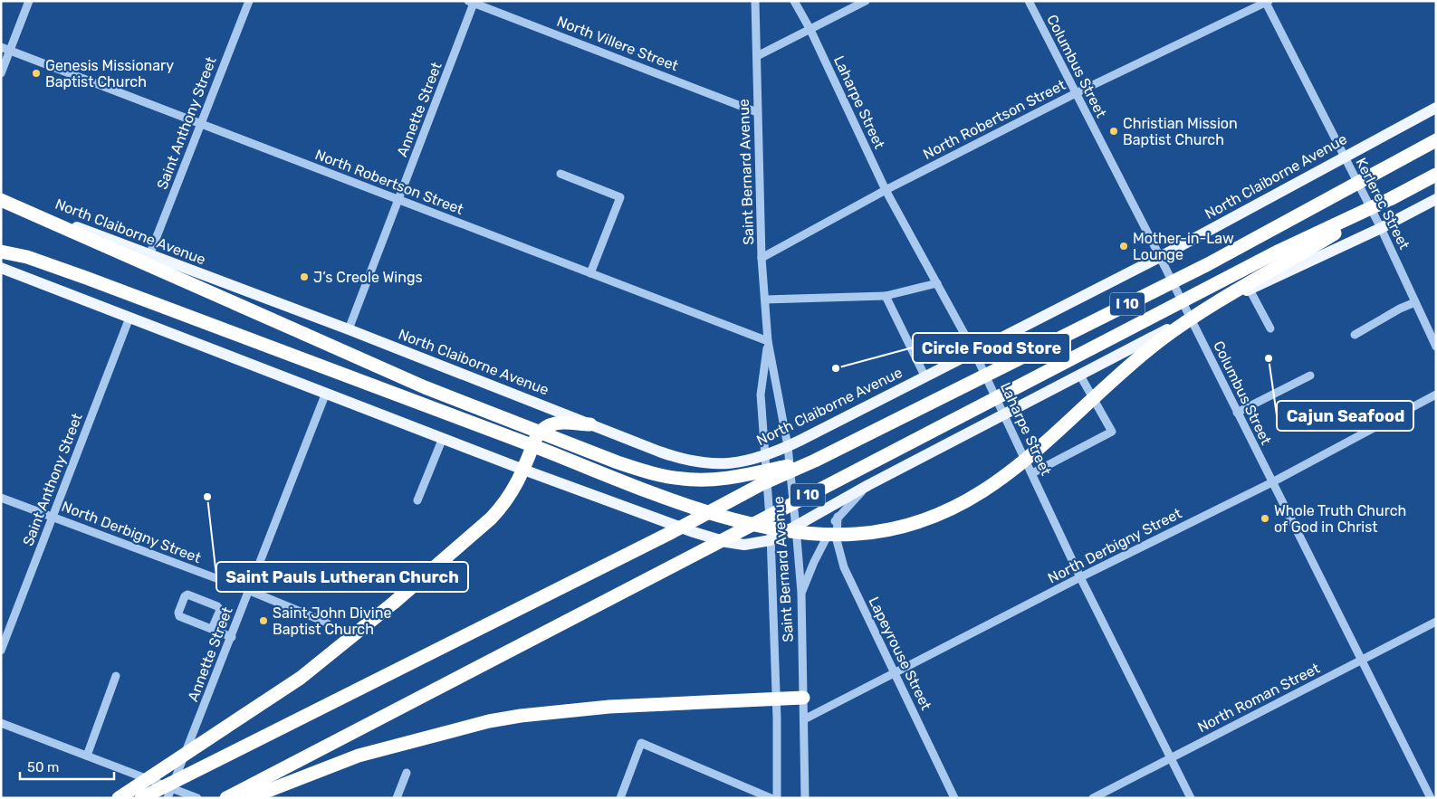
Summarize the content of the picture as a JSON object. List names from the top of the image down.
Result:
{
  "streets": {
    "highway": ["I 10"],
    "main road": ["North Claiborne Avenue"],
    "street": [
      "North Villere Street",
      "Columbus Street",
      "Laharpe Street",
      "Annette Street",
      "North Robertson Street",
      "Saint Anthony Street",
      "Saint Bernard Avenue",
      "Kerlerec Street",
      "North Derbigny Street",
      "Lapeyrouse Street",
      "North Roman Street"
    ]
  },
  "crossings": [
    ["North Villere Street", "Annette Street"],
    ["North Villere Street", "Saint Bernard Avenue"],
    ["Columbus Street", "North Robertson Street"],
    ["Columbus Street", "North Claiborne Avenue"],
    ["Columbus Street", "North Derbigny Street"],
    ["Columbus Street", "North Roman Street"],
    ["Laharpe Street", "North Robertson Street"],
    ["Laharpe Street", "North Claiborne Avenue"],
    ["Laharpe Street", "North Derbigny Street"],
    ["Laharpe Street", "North Roman Street"],
    ["Annette Street", "North Robertson Street"],
    ["Annette Street", "North Claiborne Avenue"],
    ["Annette Street", "North Derbigny Street"],
    ["North Robertson Street", "Saint Anthony Street"],
    ["North Robertson Street", "Saint Bernard Avenue"],
    ["North Robertson Street", "Kerlerec Street"],
    ["Saint Anthony Street", "North Claiborne Avenue"],
    ["Saint Anthony Street", "North Derbigny Street"],
    ["Saint Bernard Avenue", "North Claiborne Avenue"],
    ["Saint Bernard Avenue", "North Derbigny Street"],
    ["North Claiborne Avenue", "Kerlerec Street"],
    ["North Derbigny Street", "Lapeyrouse Street"]
  ],
  "places": [
    "Genesis Missionary Baptist Church",
    "Christian Mission Baptist Church",
    "Mother-in-Law Lounge",
    "J’s Creole Wings",
    "Cajun Seafood",
    "Circle Food Store",
    "Saint Pauls Lutheran Church",
    "Whole Truth Church of God in Christ",
    "Saint John Divine Baptist Church"
  ],
  "scale_bar": "50 m"
}
